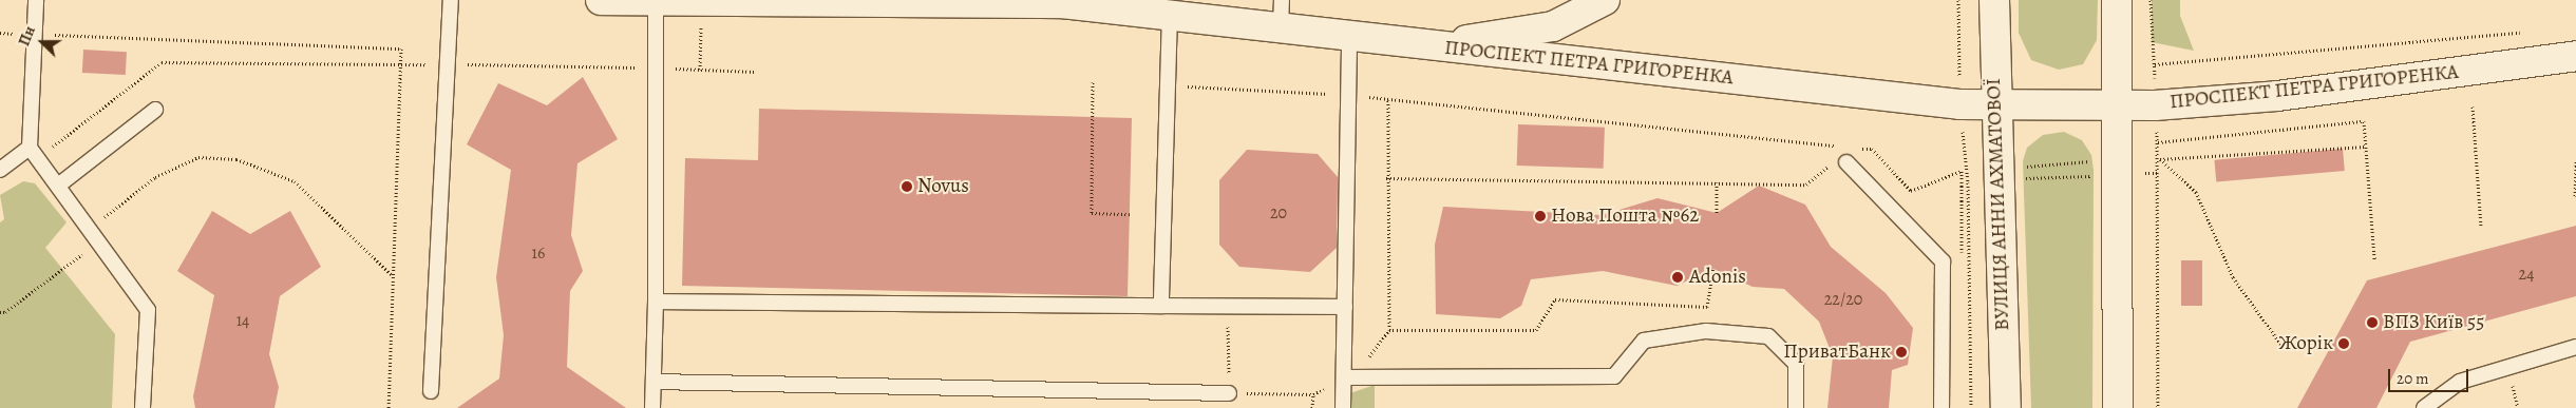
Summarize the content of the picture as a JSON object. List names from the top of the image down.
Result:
{
  "streets": {
    "main road": ["ПРОСПЕКТ ПЕТРА ГРИГОРЕНКА", "ВУЛИЦЯ АННИ АХМАТОВОЇ"]
  },
  "crossings": [
    ["ПРОСПЕКТ ПЕТРА ГРИГОРЕНКА", "ВУЛИЦЯ АННИ АХМАТОВОЇ"]
  ],
  "places": [
    "Novus",
    "Нова Пошта №62",
    "Adonis",
    "ВПЗ Київ 55",
    "Жорік",
    "ПриватБанк"
  ],
  "house_numbers": [
    "20",
    "16",
    "24",
    "22/20",
    "14"
  ],
  "scale_bar": "20 m",
  "north": "left"
}
